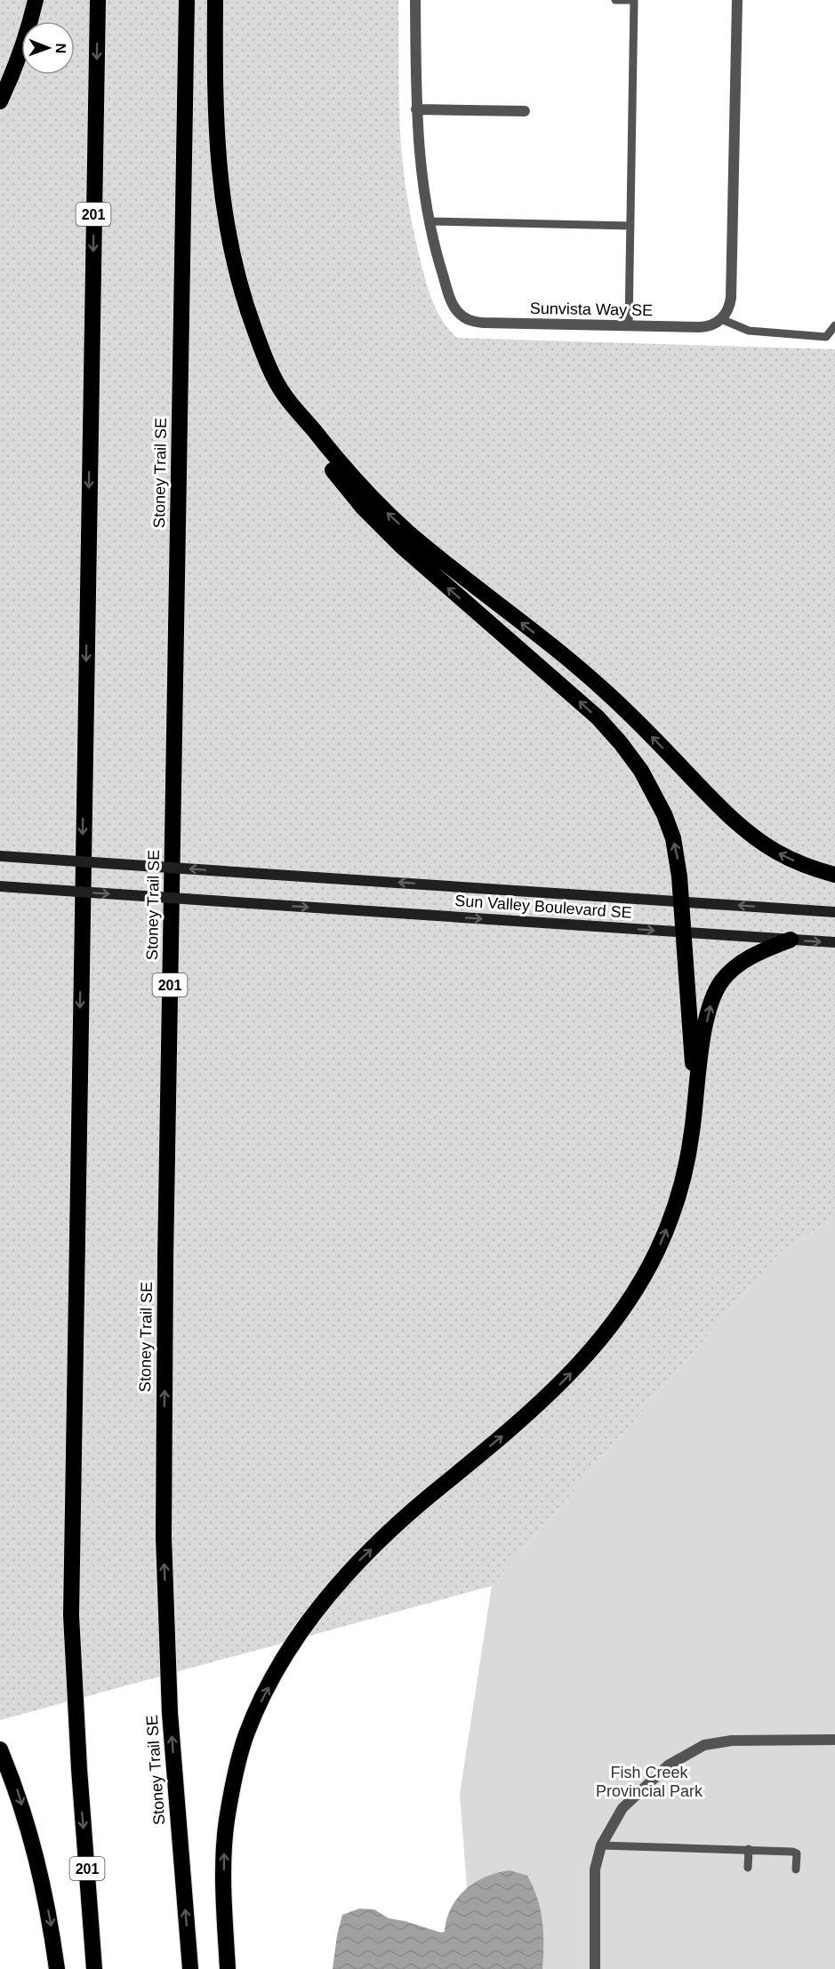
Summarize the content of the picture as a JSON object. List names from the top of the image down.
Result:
{
  "streets": {
    "highway": ["201", "Stoney Trail SE"],
    "main road": ["Sun Valley Boulevard SE"],
    "street": ["Sunvista Way SE"]
  },
  "parks": ["Fish Creek Provincial Park"],
  "north": "right"
}
